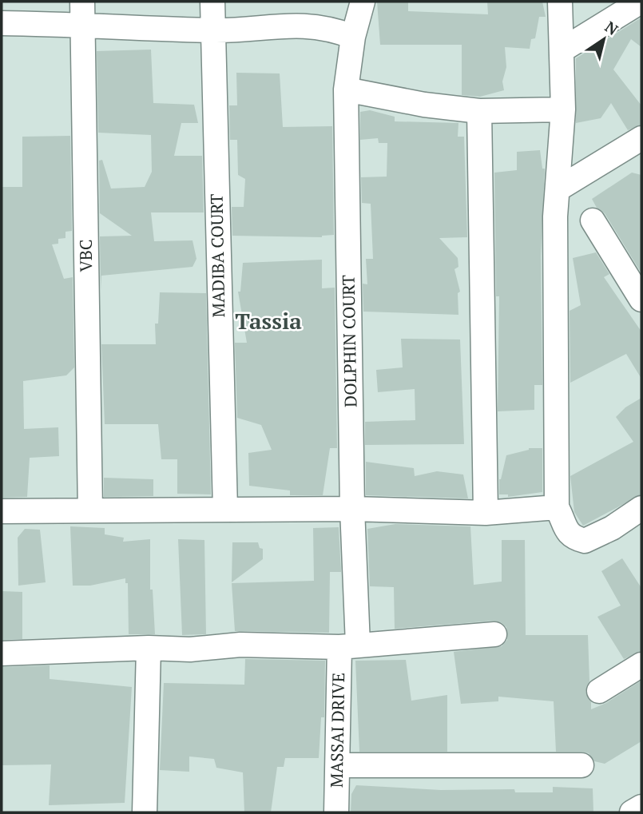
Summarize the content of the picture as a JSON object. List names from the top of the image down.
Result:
{
  "streets": {
    "street": [
      "VBC",
      "MADIBA COURT",
      "DOLPHIN COURT",
      "MASSAI DRIVE"
    ]
  },
  "crossings": [
    ["DOLPHIN COURT", "MASSAI DRIVE"]
  ],
  "districts": ["Tassia"],
  "north": "top right"
}
